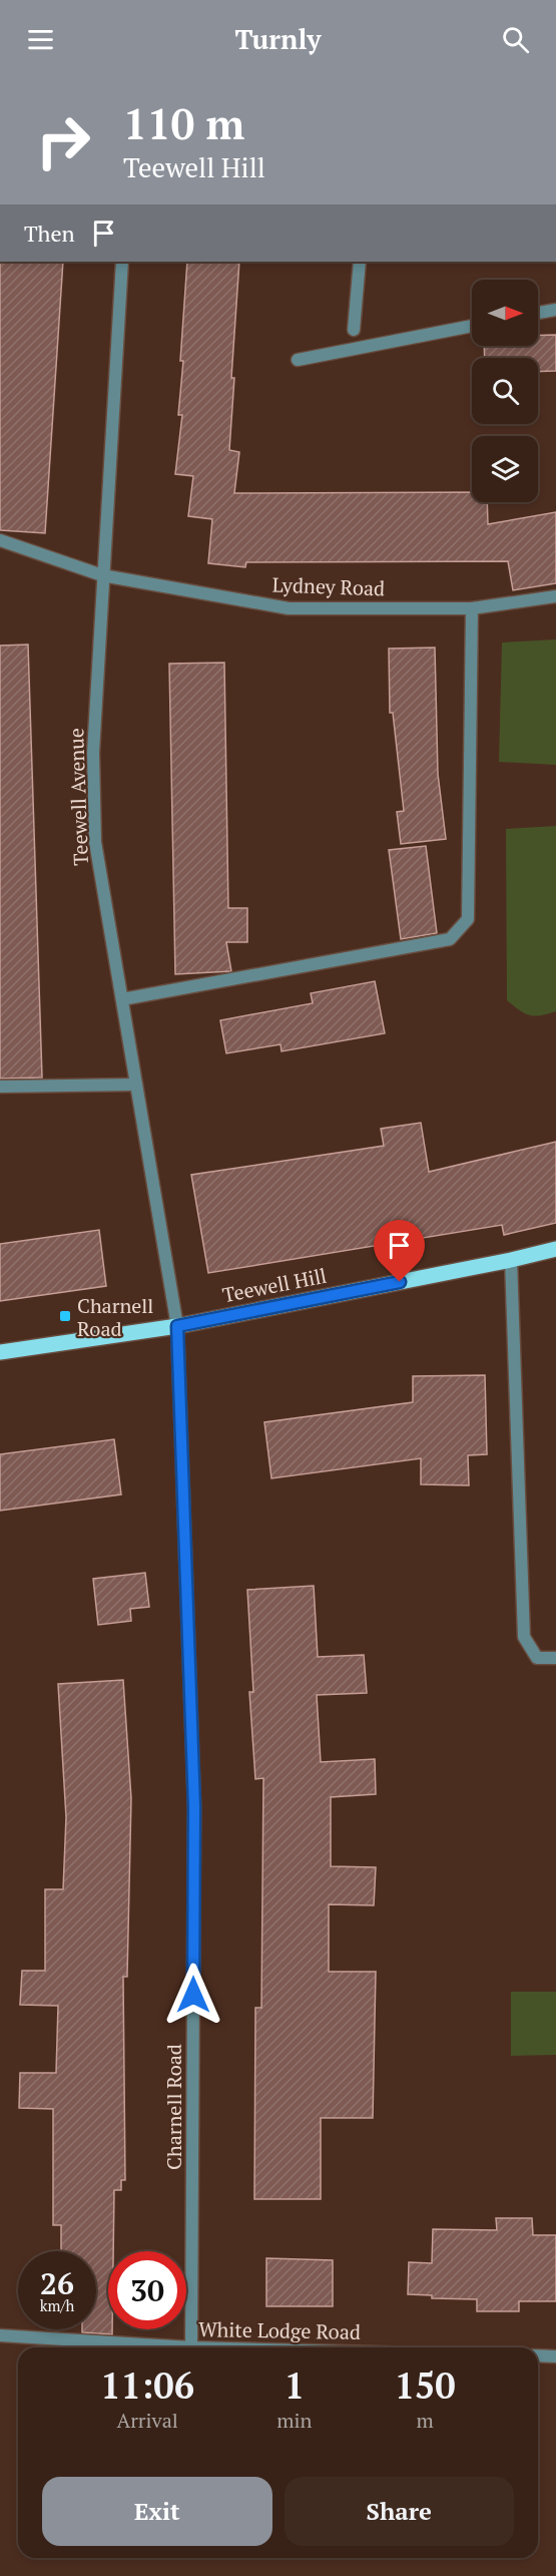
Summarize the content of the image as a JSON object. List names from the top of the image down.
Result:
{
  "streets": {
    "main road": ["Teewell Hill"],
    "street": [
      "Lydney Road",
      "Teewell Avenue",
      "Charnell Road",
      "White Lodge Road"
    ]
  },
  "crossings": [
    ["Lydney Road", "Teewell Avenue"],
    ["Teewell Avenue", "Teewell Hill"],
    ["Teewell Avenue", "Charnell Road"],
    ["Teewell Hill", "Charnell Road"],
    ["Charnell Road", "White Lodge Road"]
  ],
  "places": {
    "transit": ["Charnell Road"]
  },
  "north": "right",
  "page": {
    "header": "Turnly",
    "turn": ["110 m", "Teewell Hill"],
    "then": "Then",
    "speed": "26 km/h",
    "limit": "30",
    "eta": [
      "11:06",
      "Arrival",
      "1",
      "min",
      "150",
      "m"
    ],
    "buttons": ["Exit", "Share"]
  }
}
